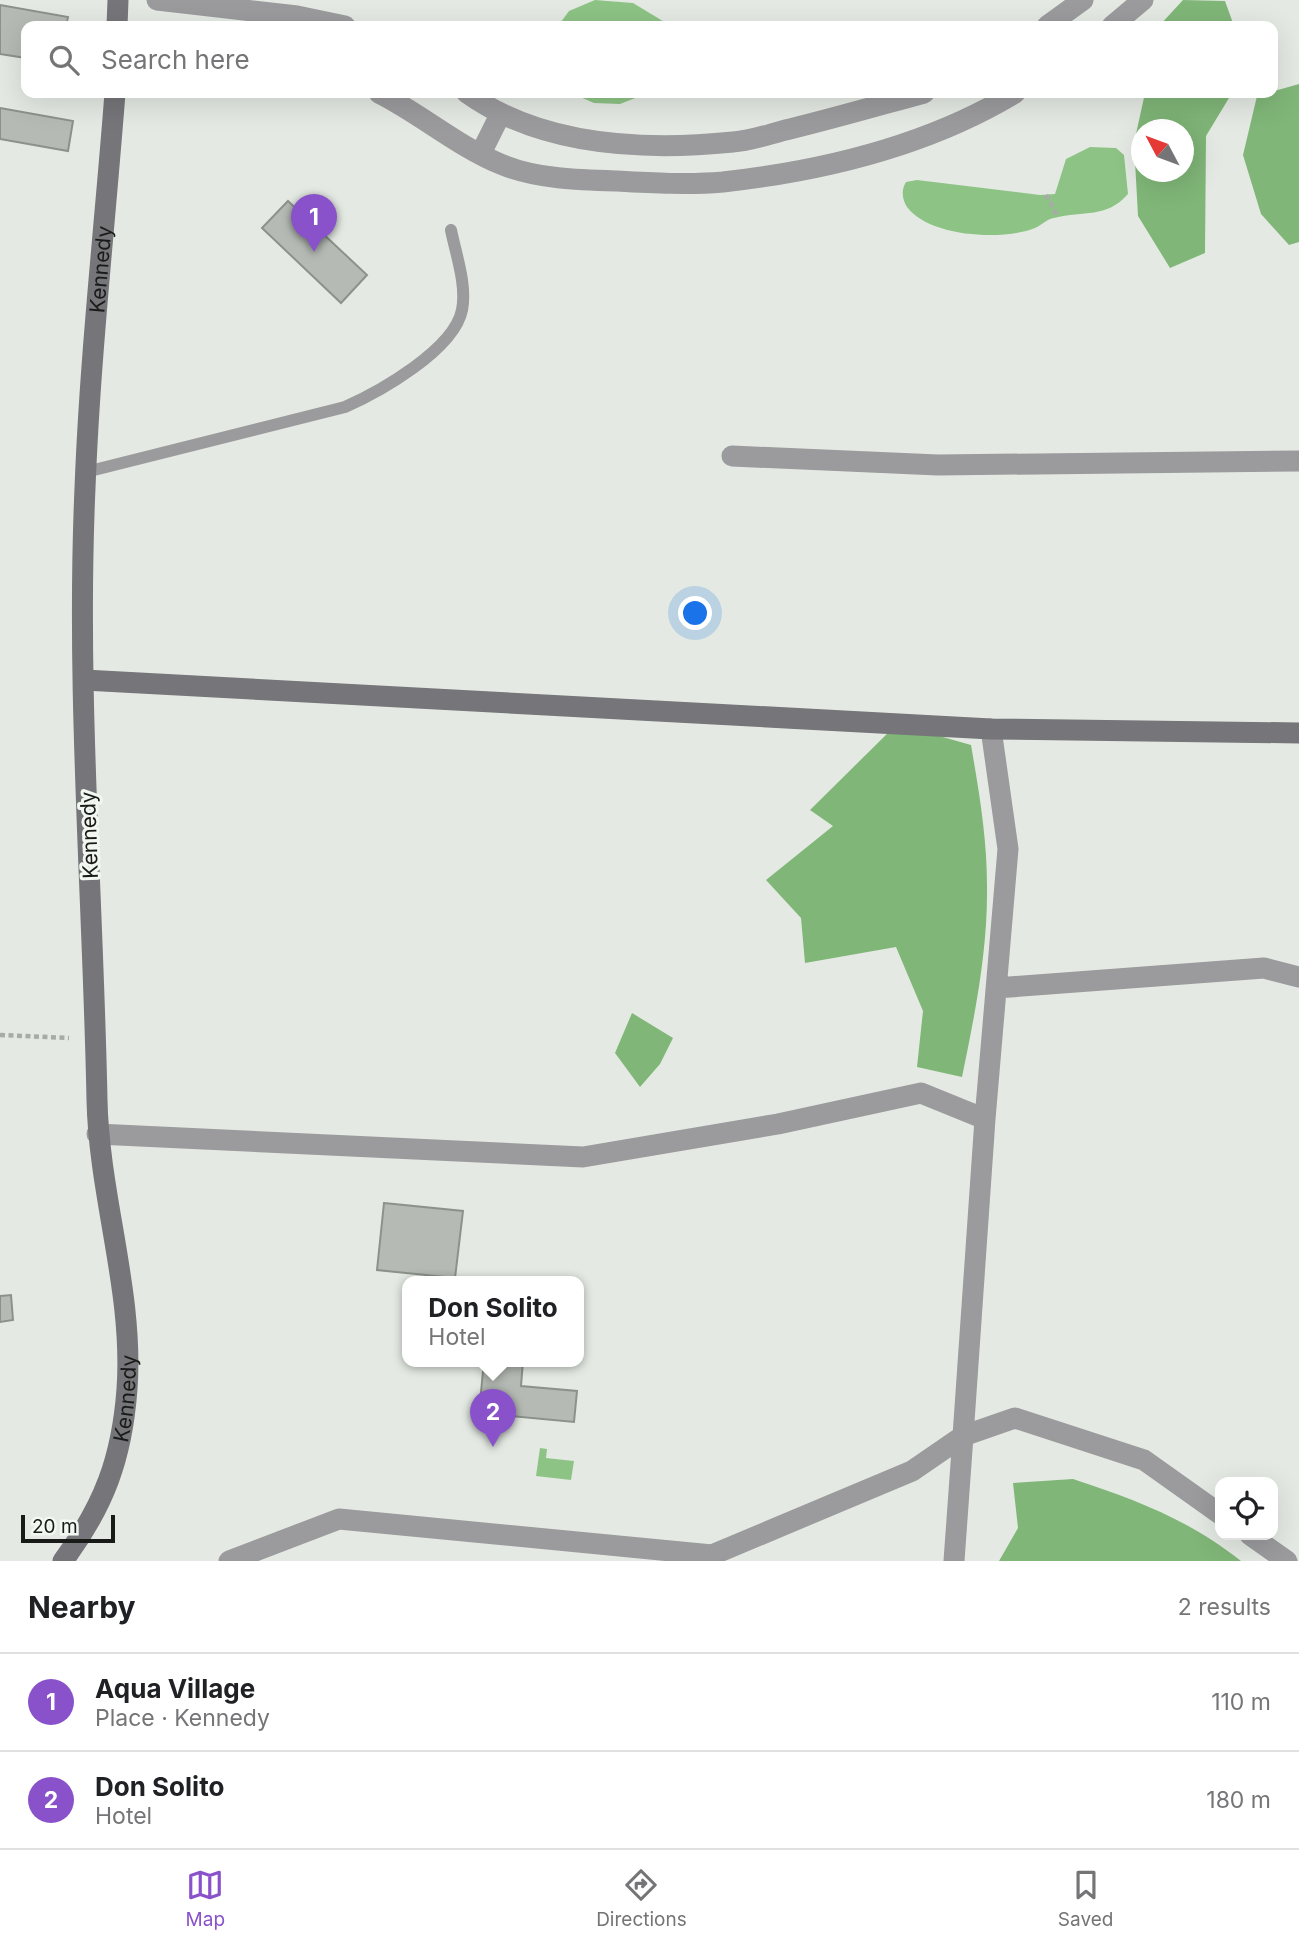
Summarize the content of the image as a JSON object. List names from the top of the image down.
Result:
{
  "streets": {
    "main road": ["Kennedy"]
  },
  "scale_bar": "20 m",
  "north": "top left",
  "page": {
    "search": "Search here",
    "pins": ["1", "2"],
    "popup": ["Don Solito", "Hotel"],
    "scale": "20 m",
    "heading": ["Nearby", "2 results"],
    "list": [
      {
        "mark": "1",
        "name": "Aqua Village",
        "note": "Place · Kennedy",
        "value": "110 m"
      },
      {
        "mark": "2",
        "name": "Don Solito",
        "note": "Hotel",
        "value": "180 m"
      }
    ],
    "nav": ["Map", "Directions", "Saved"]
  }
}
